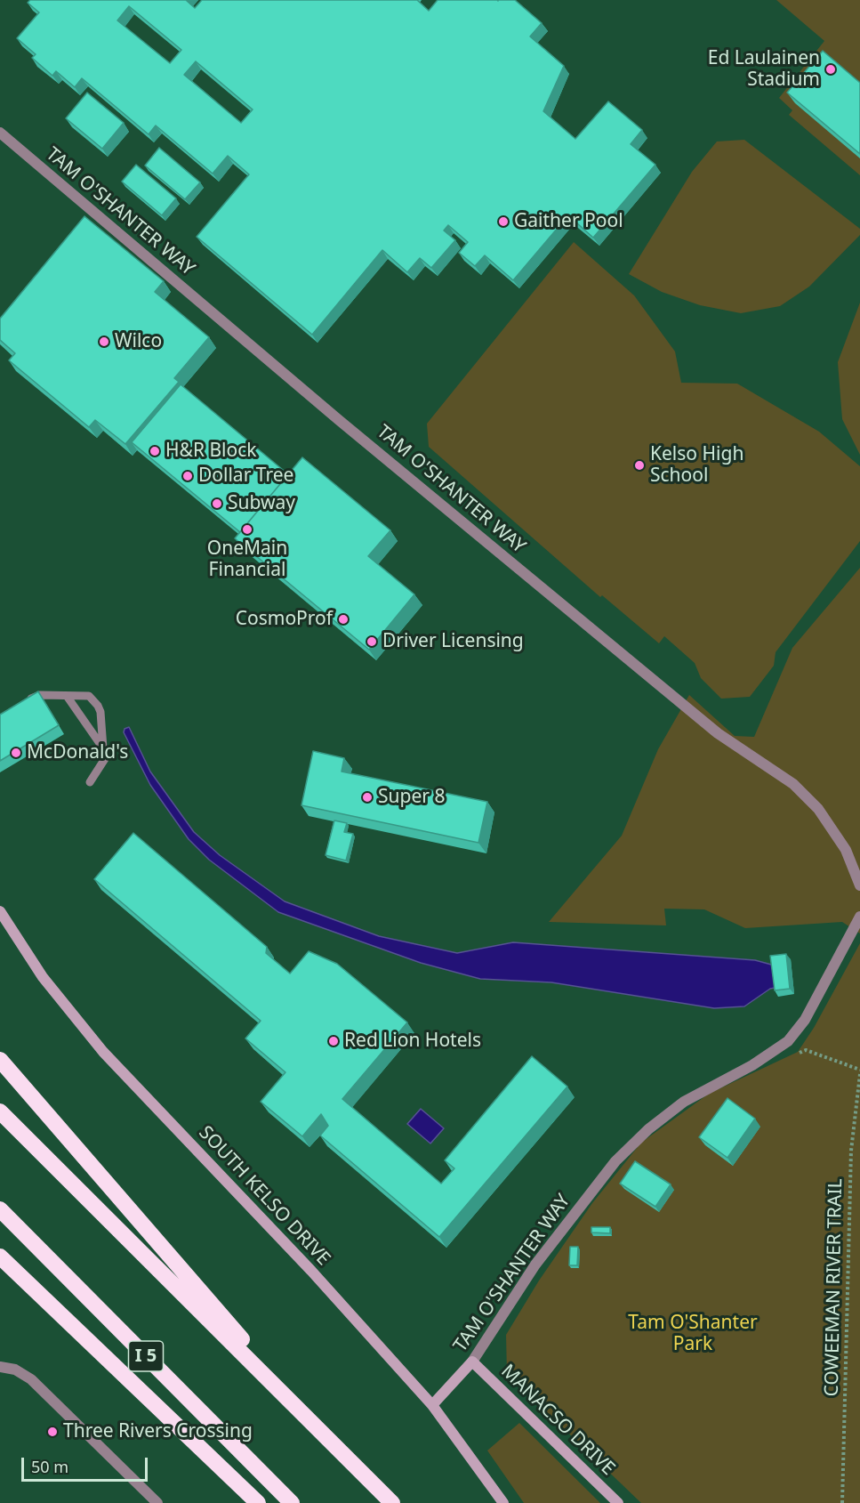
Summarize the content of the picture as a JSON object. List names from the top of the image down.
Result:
{
  "streets": {
    "highway": ["I 5"],
    "main road": ["TAM O'SHANTER WAY", "SOUTH KELSO DRIVE", "MANACSO DRIVE"],
    "path": ["COWEEMAN RIVER TRAIL"]
  },
  "crossings": [
    ["TAM O'SHANTER WAY", "SOUTH KELSO DRIVE"],
    ["TAM O'SHANTER WAY", "MANACSO DRIVE"]
  ],
  "parks": ["Tam O'Shanter Park"],
  "places": [
    "Ed Laulainen Stadium",
    "Gaither Pool",
    "Wilco",
    "H&R Block",
    "Kelso High School",
    "Dollar Tree",
    "Subway",
    "OneMain Financial",
    "CosmoProf",
    "Driver Licensing",
    "McDonald's",
    "Super 8",
    "Red Lion Hotels",
    "Three Rivers Crossing"
  ],
  "scale_bar": "50 m"
}
